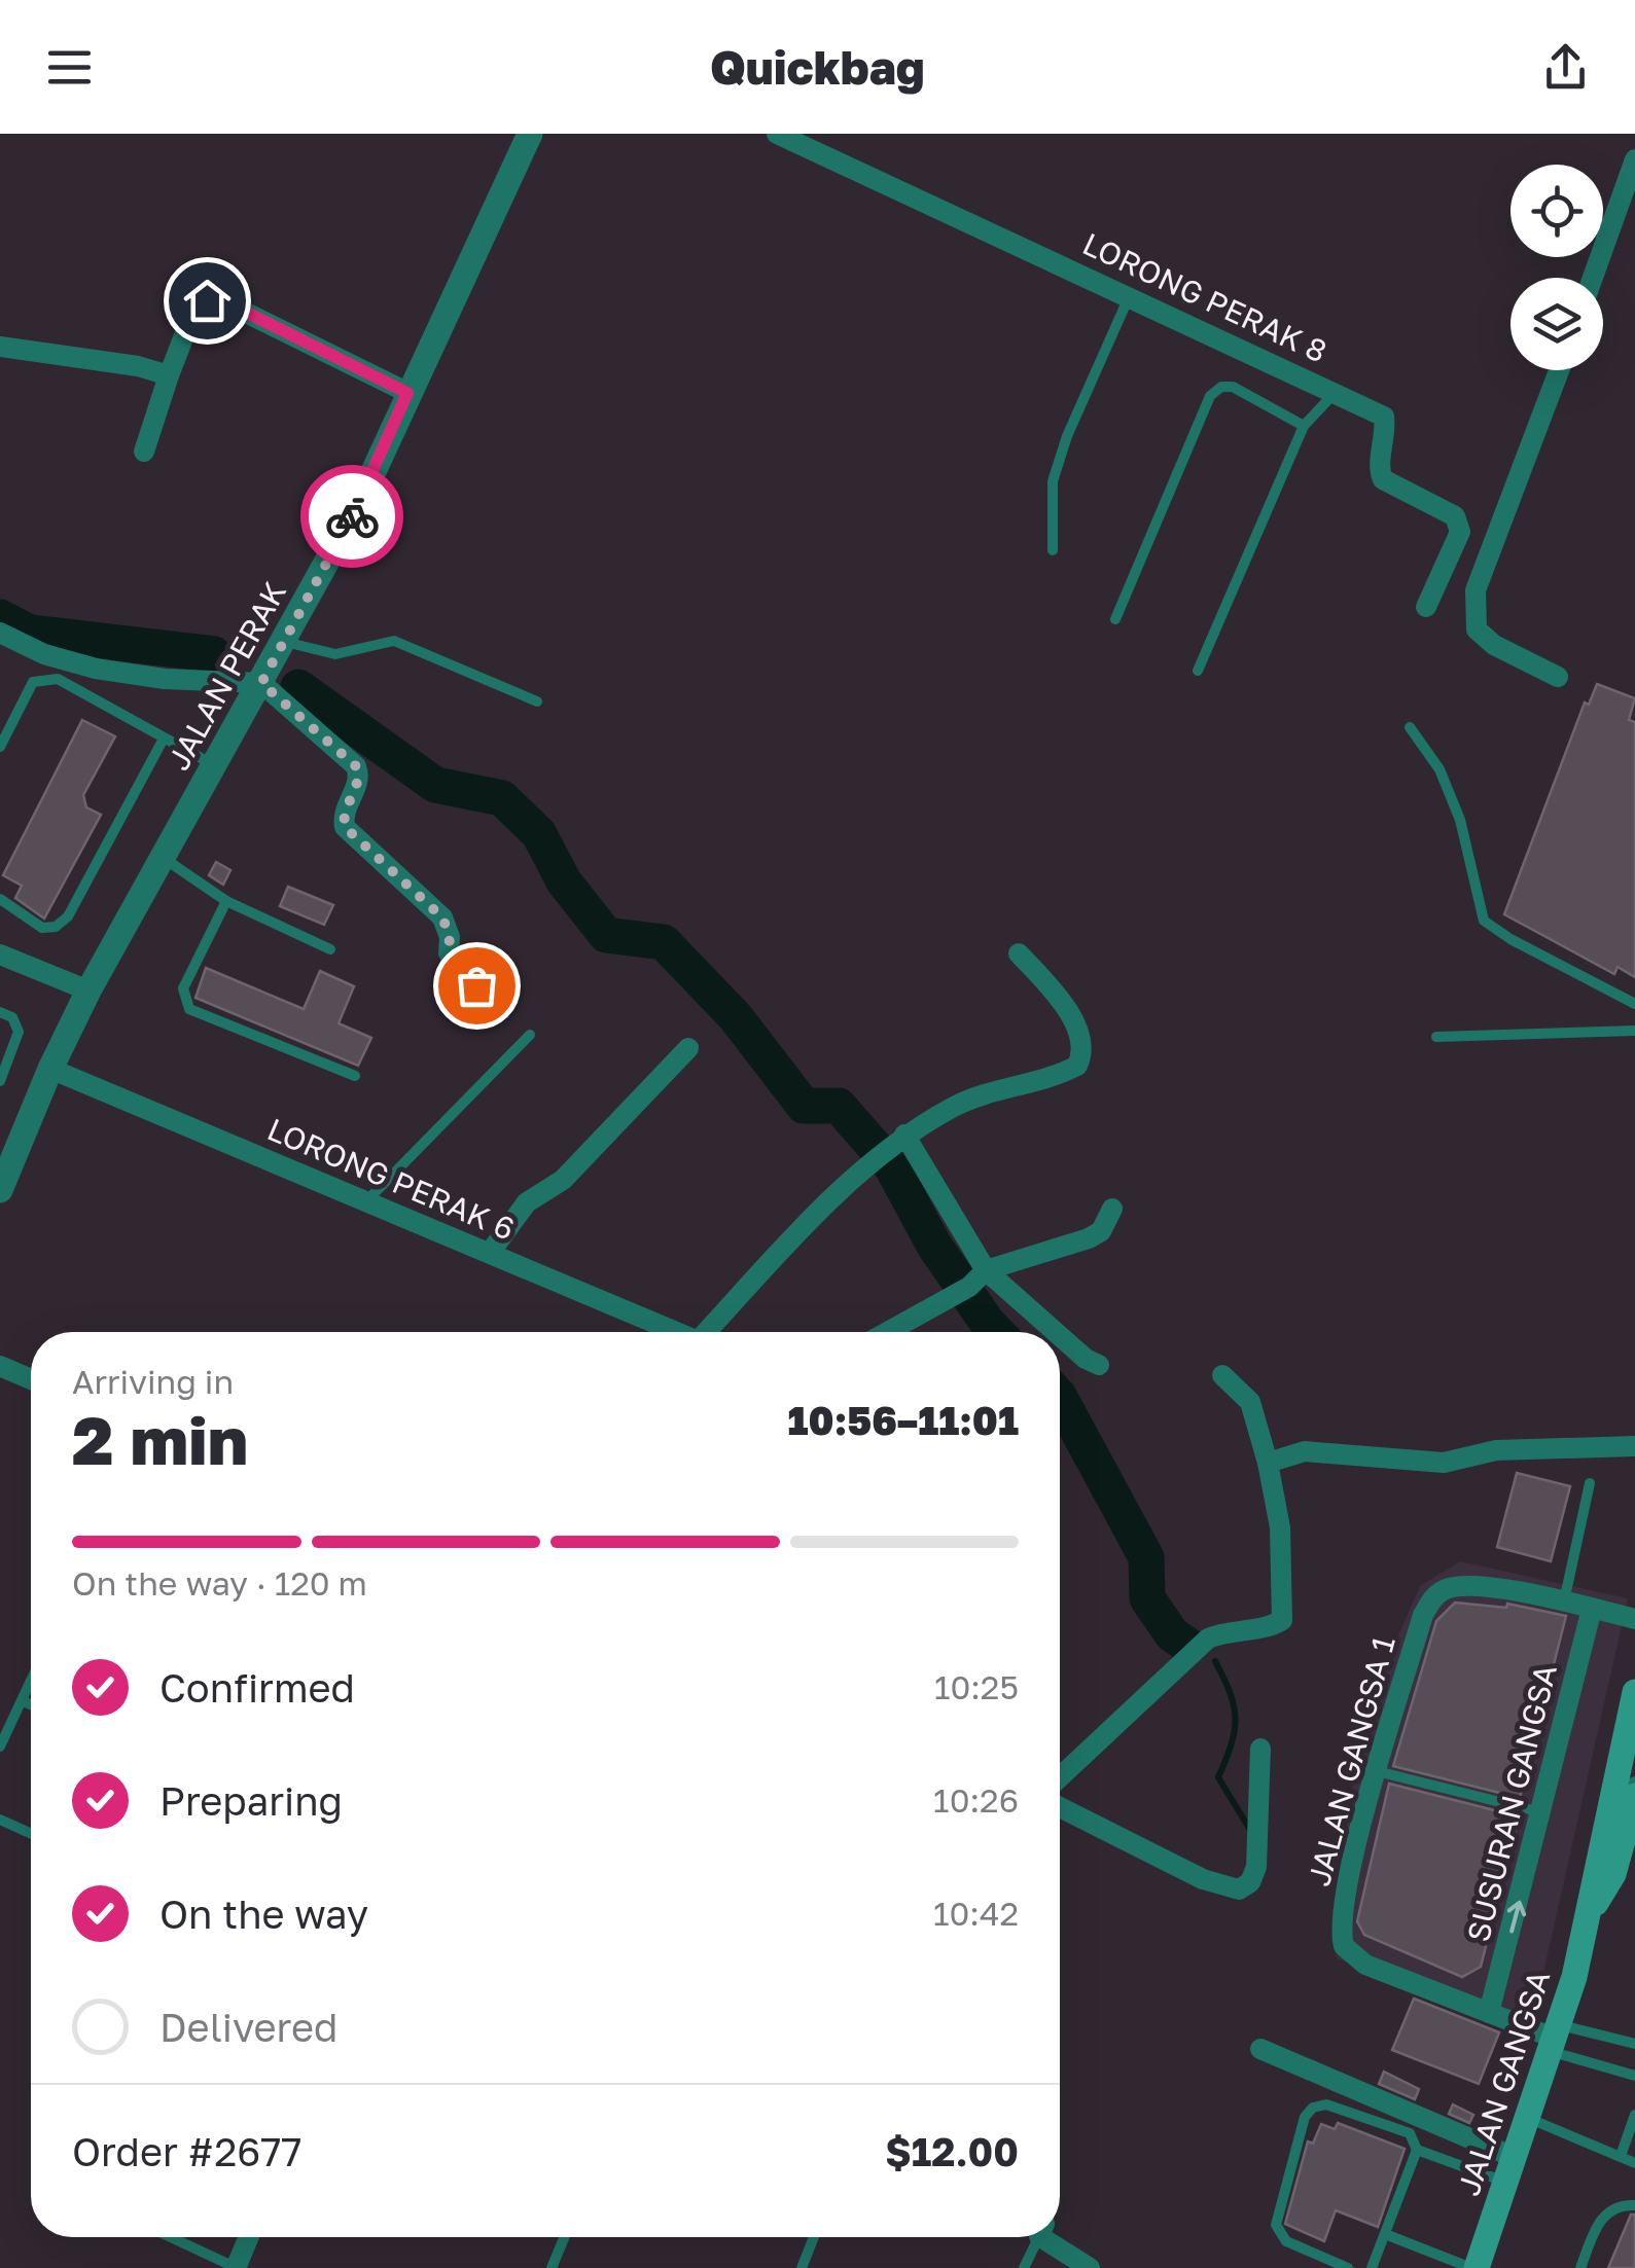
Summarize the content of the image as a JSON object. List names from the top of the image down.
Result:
{
  "streets": {
    "main road": ["JALAN GANGSA"],
    "street": [
      "LORONG PERAK 8",
      "JALAN PERAK",
      "LORONG PERAK 6",
      "JALAN GANGSA 1",
      "SUSURAN GANGSA"
    ]
  },
  "crossings": [
    ["JALAN PERAK", "LORONG PERAK 6"],
    ["JALAN GANGSA 1", "SUSURAN GANGSA"],
    ["JALAN GANGSA 1", "JALAN GANGSA"]
  ],
  "one_way": ["SUSURAN GANGSA"],
  "page": {
    "header": "Quickbag",
    "heading": ["2 min", "Arriving in", "10:56–11:01"],
    "panel": ["Order #2677", "$12.00"],
    "bar": "On the way · 120 m",
    "list": [
      ["Confirmed", "10:25"],
      ["Preparing", "10:26"],
      ["On the way", "10:42"],
      "Delivered"
    ]
  }
}
